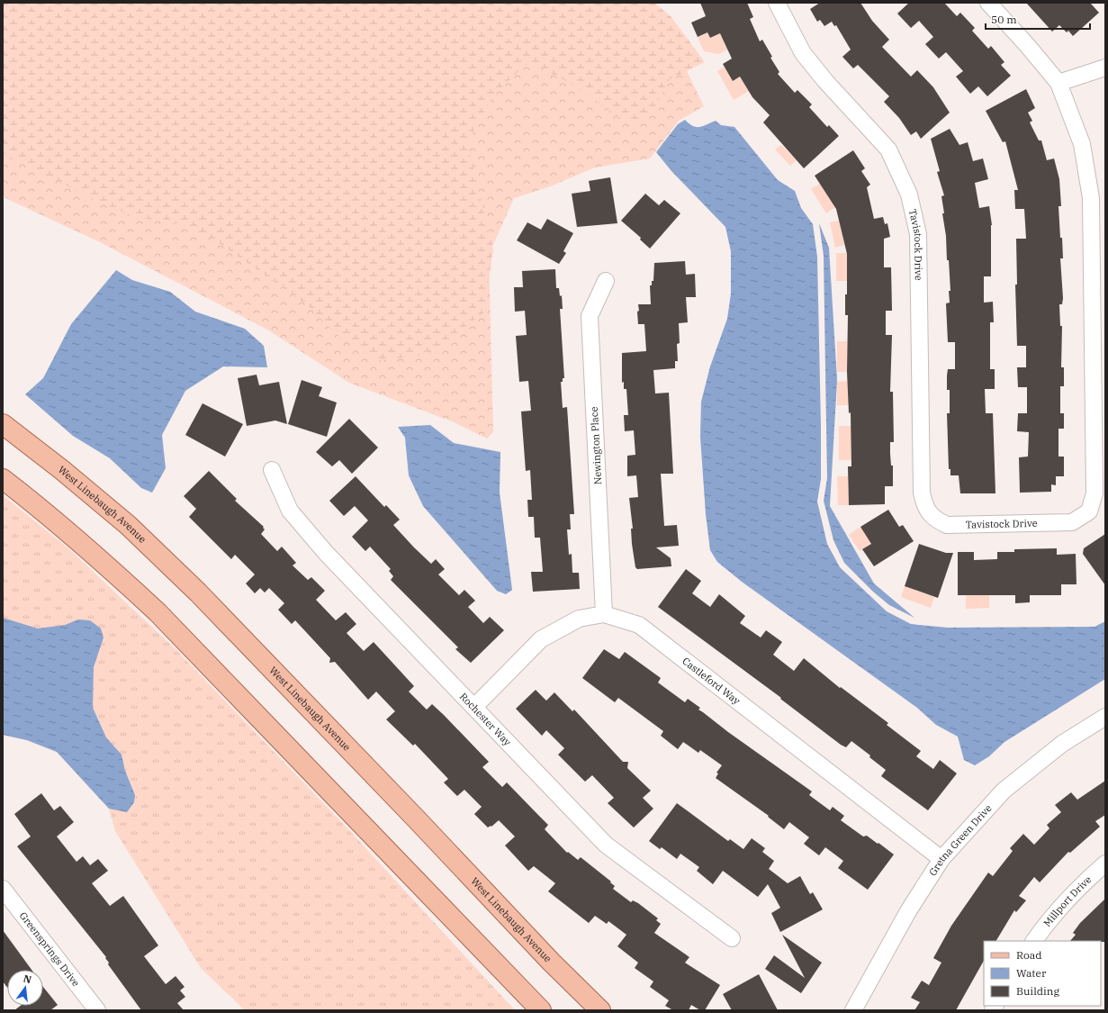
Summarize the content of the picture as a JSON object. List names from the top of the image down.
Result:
{
  "streets": {
    "main road": ["West Linebaugh Avenue"],
    "street": [
      "Tavistock Drive",
      "Newington Place",
      "Castleford Way",
      "Rochester Way",
      "Gretna Green Drive",
      "Millport Drive",
      "Greensprings Drive"
    ]
  },
  "crossings": [
    ["Newington Place", "Castleford Way"],
    ["Castleford Way", "Rochester Way"],
    ["Castleford Way", "Gretna Green Drive"]
  ],
  "legend": ["Road", "Water", "Building"],
  "scale_bar": "50 m",
  "north": "top"
}
